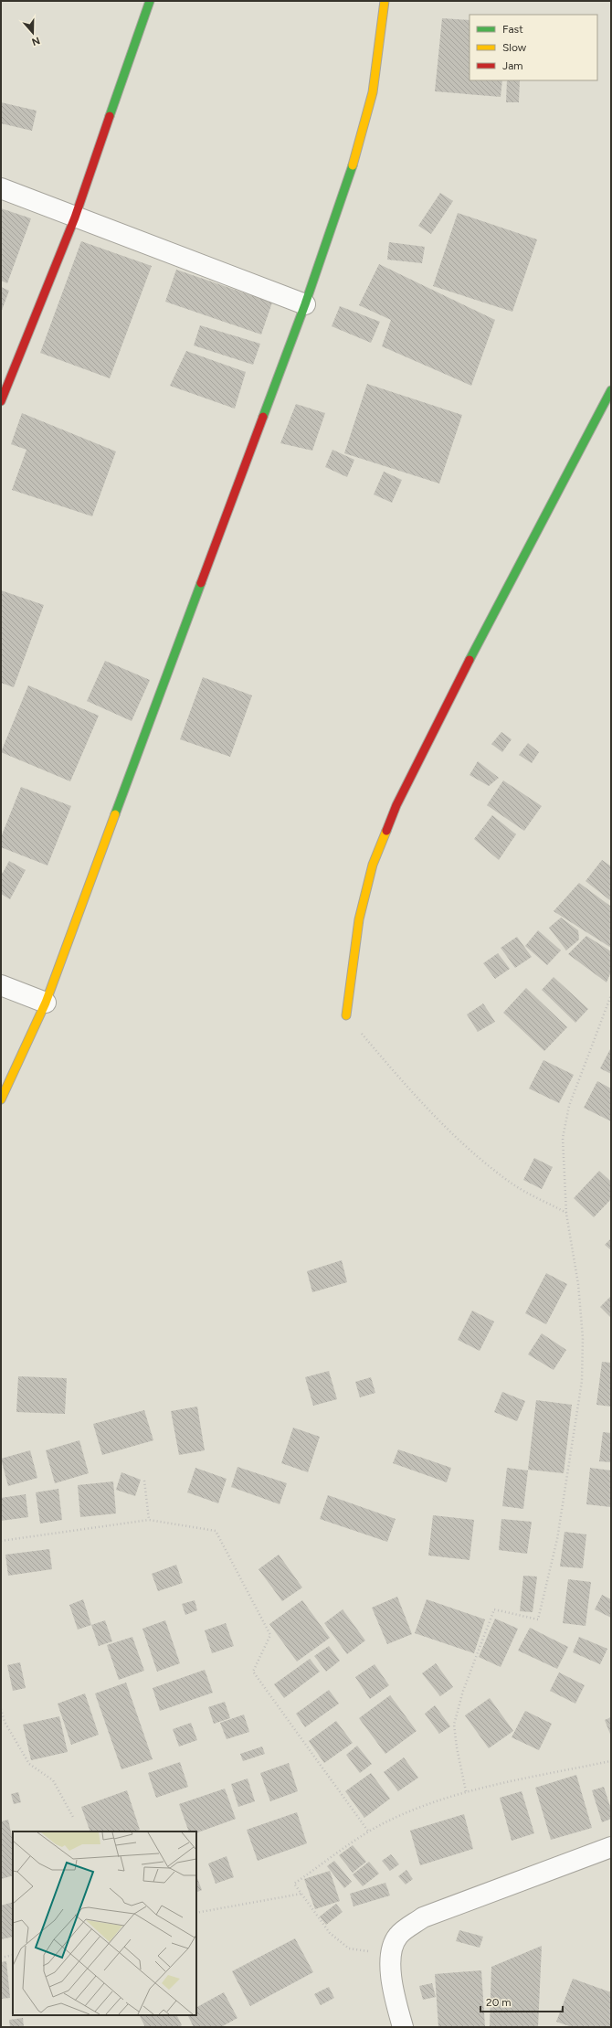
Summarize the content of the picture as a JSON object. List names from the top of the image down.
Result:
{
  "legend": ["Fast", "Slow", "Jam"],
  "scale_bar": "20 m",
  "north": "bottom"
}
